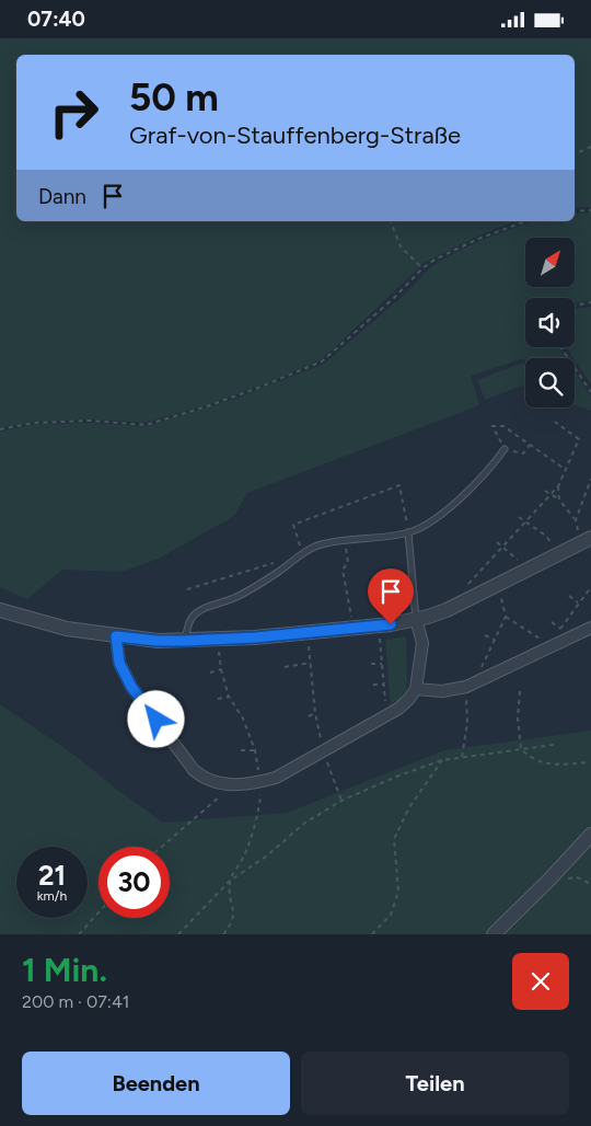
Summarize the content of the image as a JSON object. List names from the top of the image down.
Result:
{
  "north": "top right",
  "page": {
    "status": "07:40",
    "turn": ["50 m", "Graf-von-Stauffenberg-Straße"],
    "then": "Dann",
    "speed": "21 km/h",
    "limit": "30",
    "heading": ["1 Min.", "200 m · 07:41"],
    "buttons": ["Beenden", "Teilen"]
  }
}
